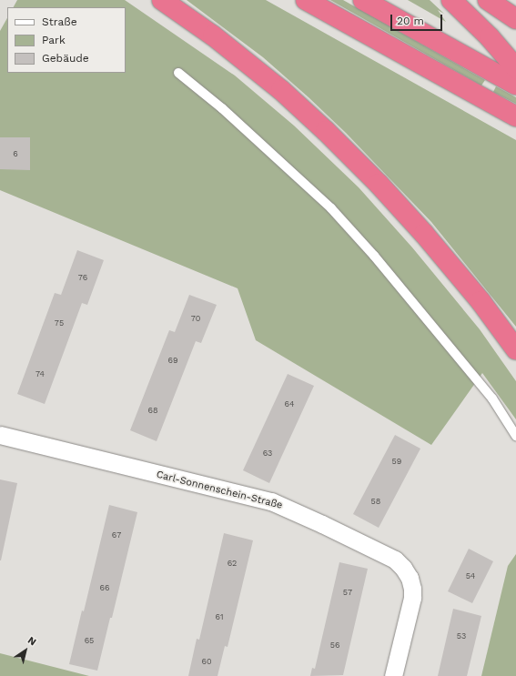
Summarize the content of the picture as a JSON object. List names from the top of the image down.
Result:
{
  "streets": {
    "street": ["Carl-Sonnenschein-Straße"]
  },
  "house_numbers": [
    "6",
    "76",
    "70",
    "75",
    "69",
    "74",
    "64",
    "68",
    "63",
    "59",
    "58",
    "67",
    "62",
    "54",
    "66",
    "57",
    "61",
    "53",
    "65",
    "56",
    "60"
  ],
  "legend": ["Straße", "Park", "Gebäude"],
  "scale_bar": "20 m",
  "north": "top right"
}
